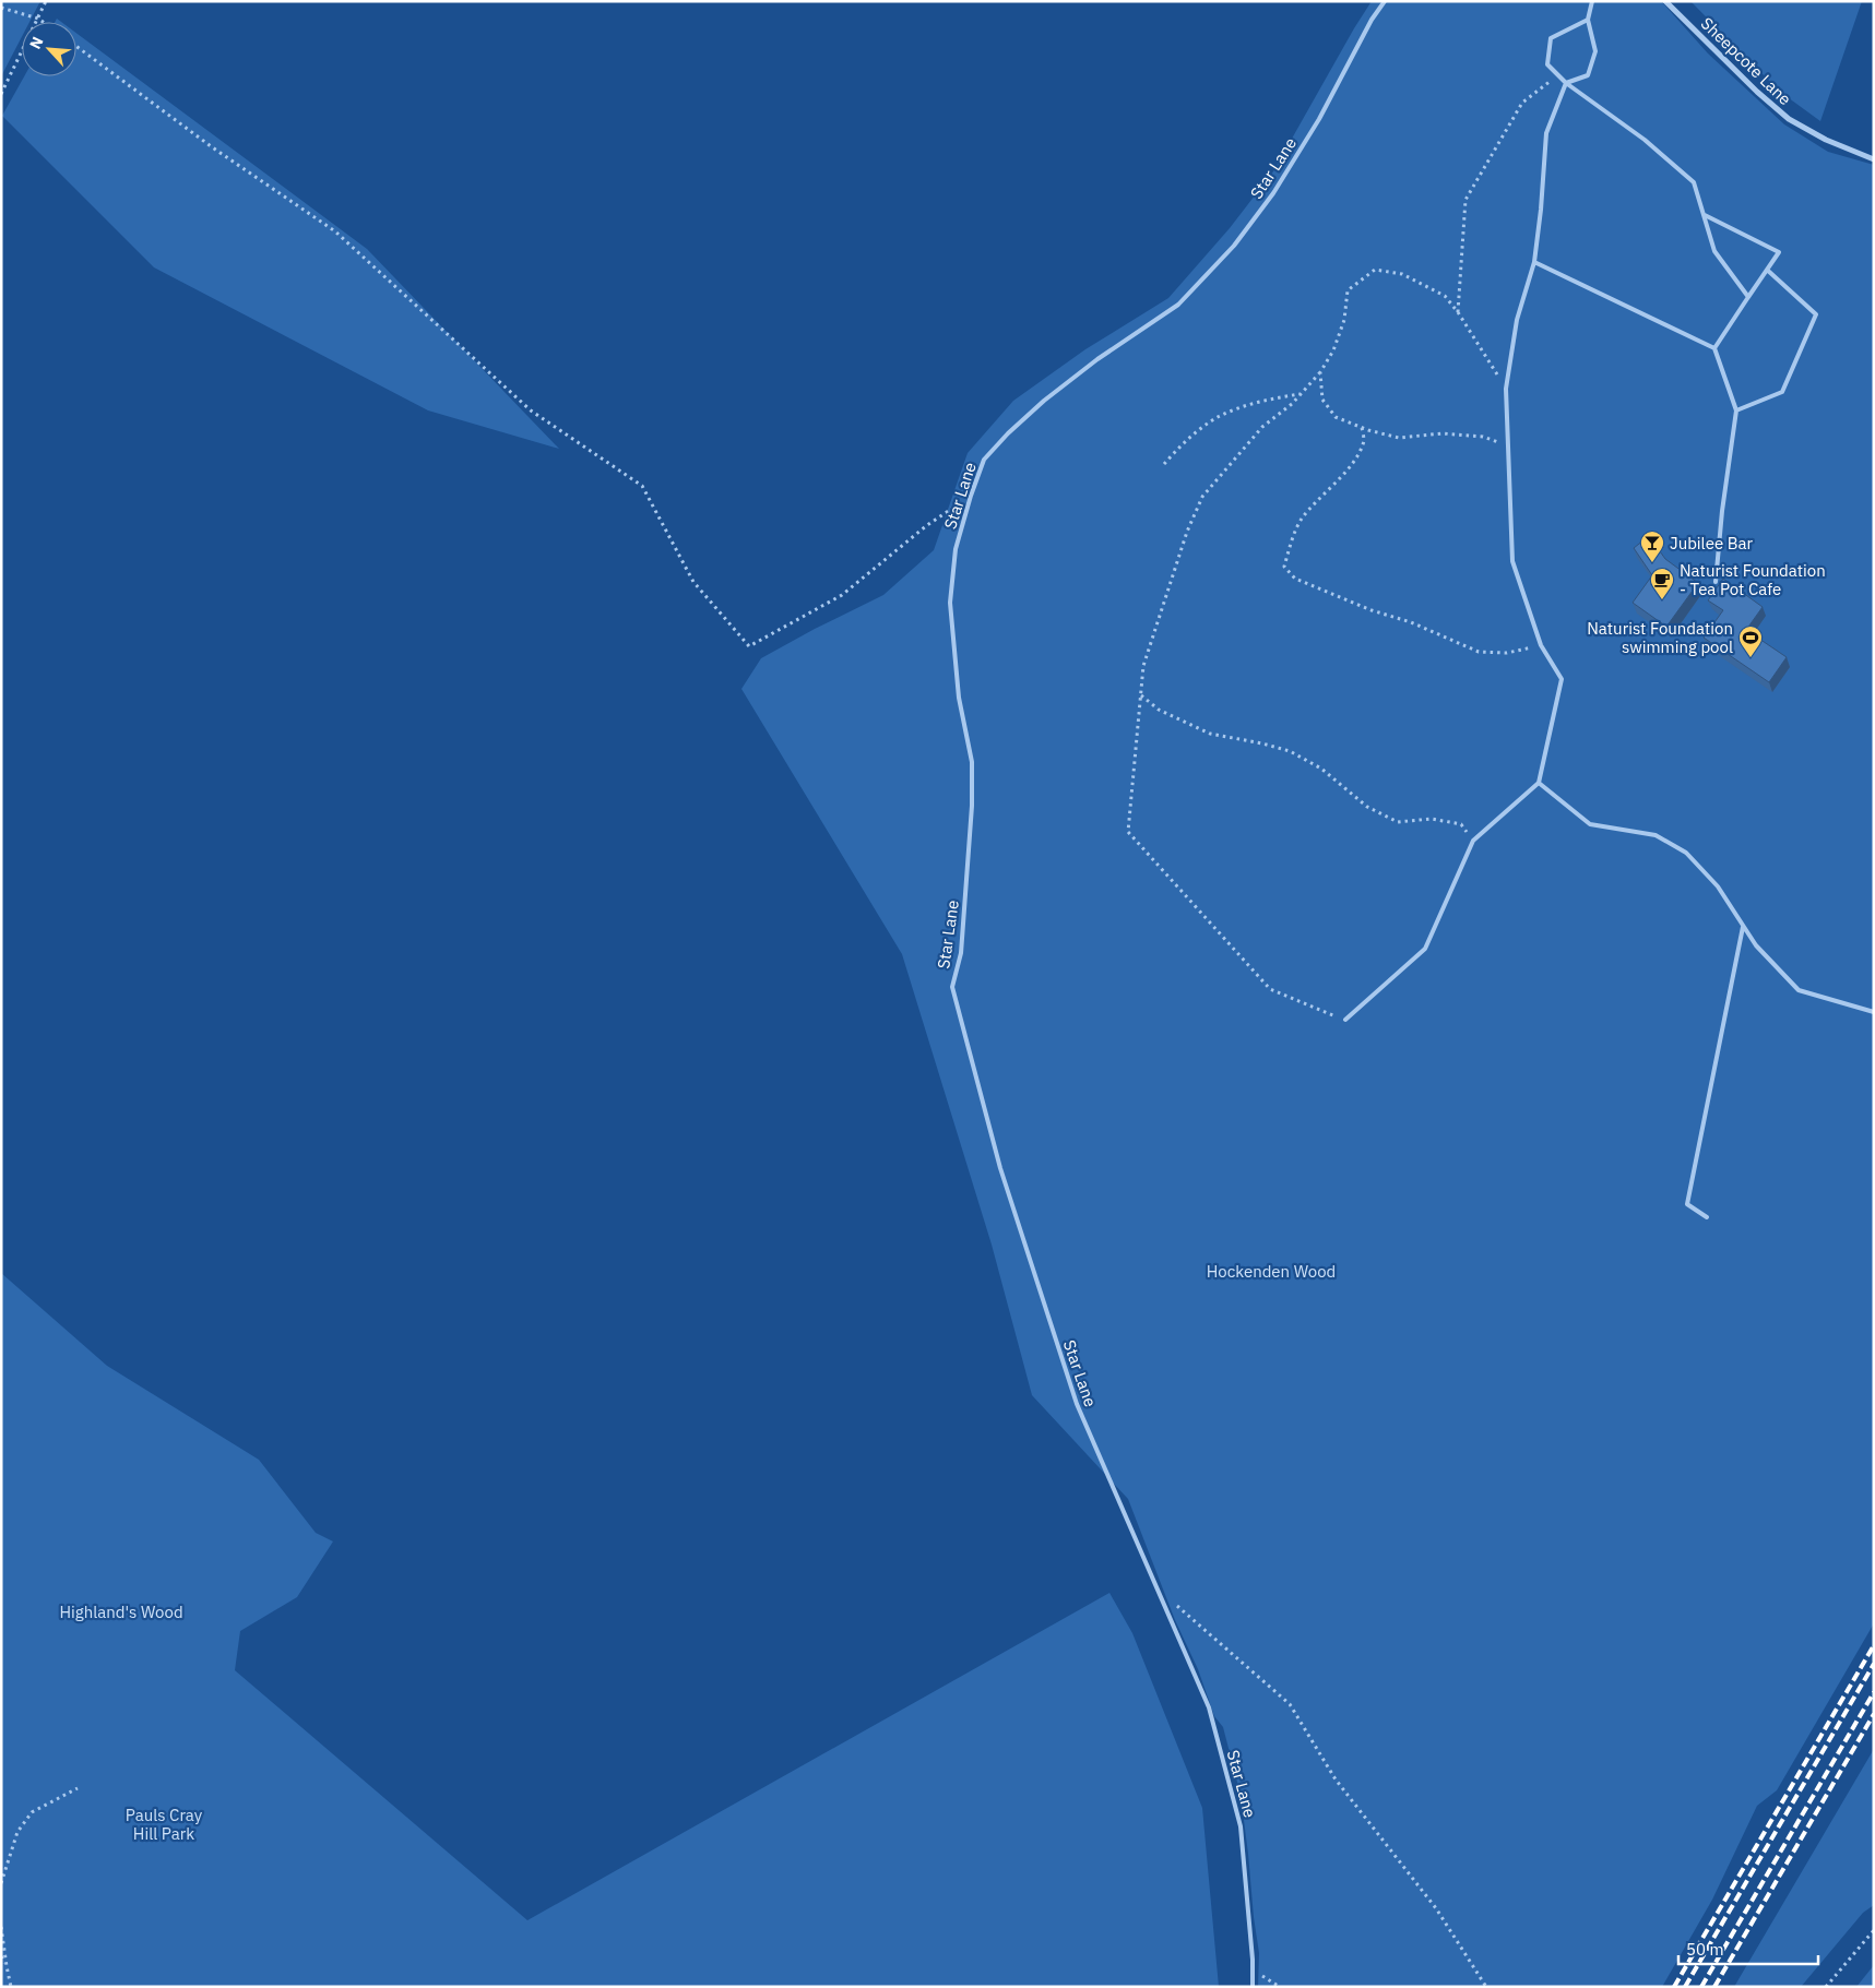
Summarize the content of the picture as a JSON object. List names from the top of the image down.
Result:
{
  "streets": {
    "street": ["Sheepcote Lane"],
    "lane": ["Star Lane"]
  },
  "parks": ["Hockenden Wood", "Highland's Wood", "Pauls Cray Hill Park"],
  "places": {
    "bar": ["Jubilee Bar"],
    "cafe": ["Naturist Foundation - Tea Pot Cafe"],
    "sports": ["Naturist Foundation swimming pool"]
  },
  "scale_bar": "50 m",
  "north": "top left"
}
